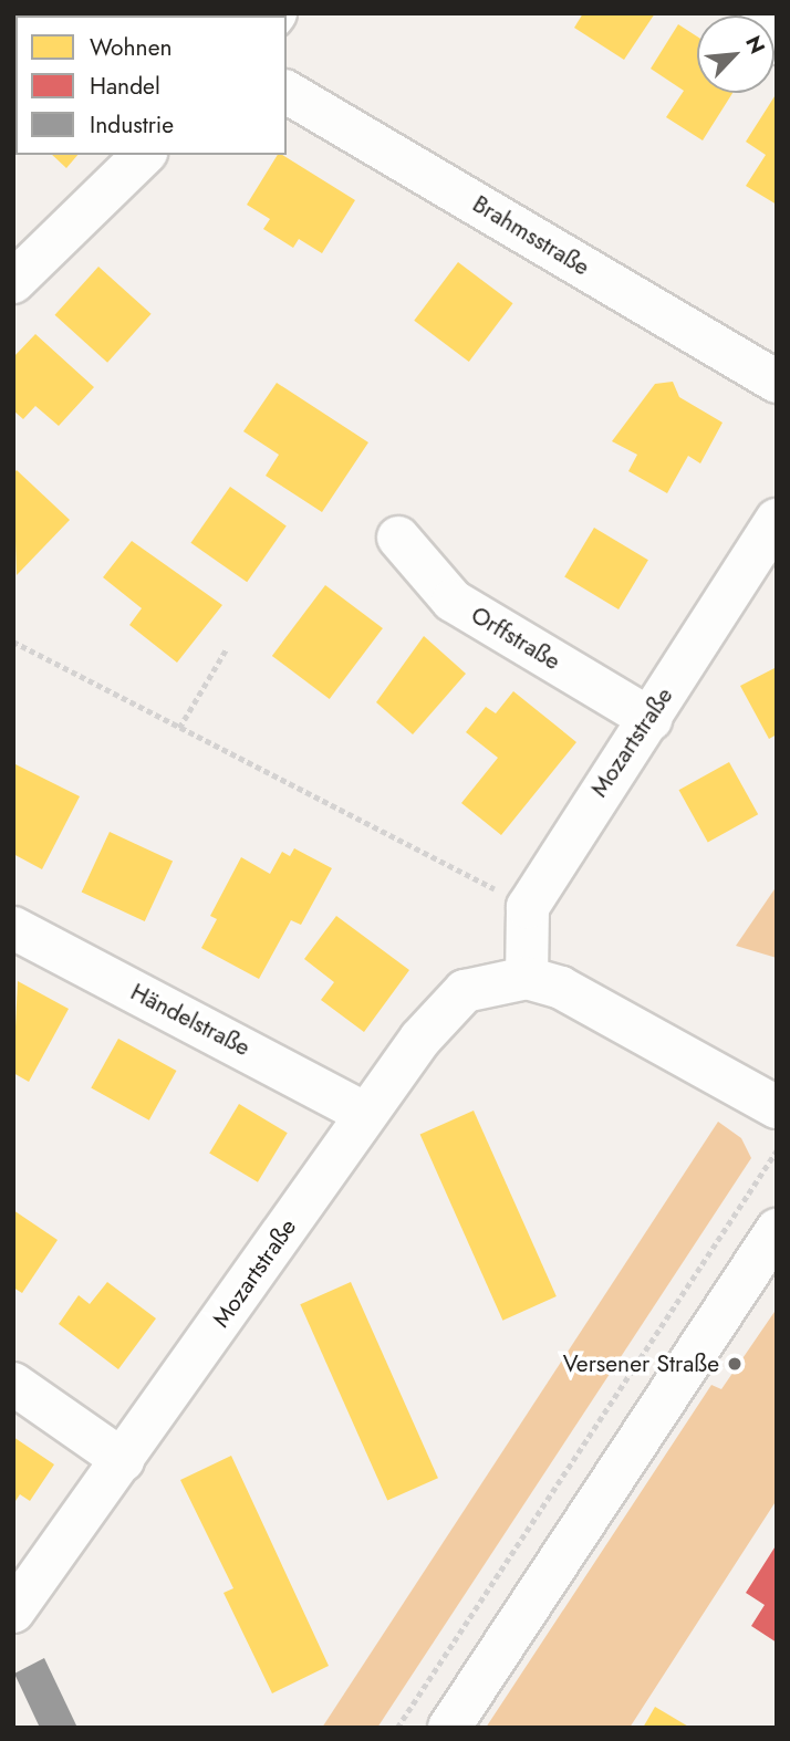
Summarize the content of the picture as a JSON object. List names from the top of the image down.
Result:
{
  "streets": {
    "street": [
      "Brahmsstraße",
      "Orffstraße",
      "Mozartstraße",
      "Händelstraße"
    ]
  },
  "crossings": [
    ["Orffstraße", "Mozartstraße"],
    ["Mozartstraße", "Händelstraße"]
  ],
  "places": ["Versener Straße"],
  "legend": ["Wohnen", "Handel", "Industrie"],
  "north": "top right"
}
